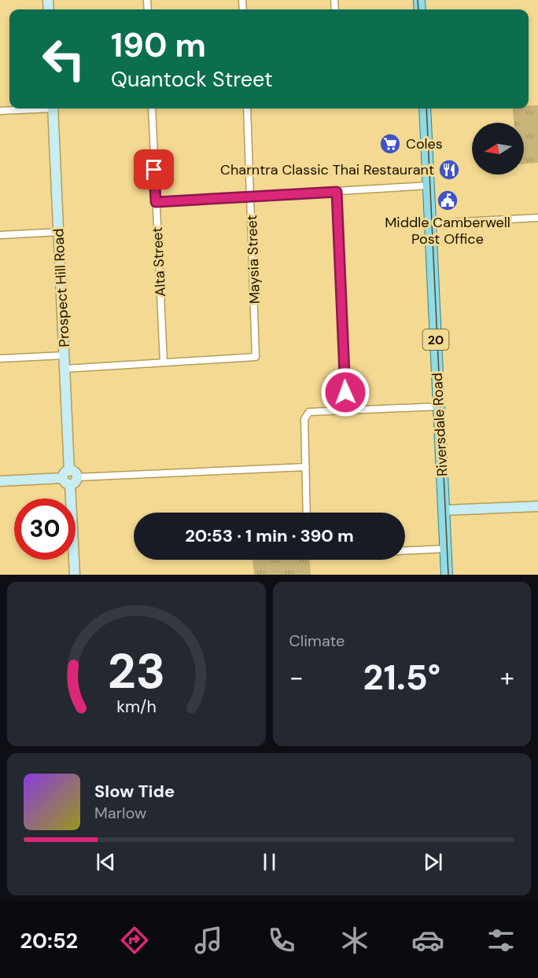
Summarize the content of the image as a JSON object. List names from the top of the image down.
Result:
{
  "streets": {
    "main road": ["20", "Riversdale Road"],
    "street": ["Maysia Street", "Alta Street", "Prospect Hill Road"]
  },
  "crossings": [
    ["Maysia Street", "Alta Street"]
  ],
  "places": {
    "supermarket": ["Coles"],
    "restaurant": ["Charntra Classic Thai Restaurant"],
    "public building": ["Middle Camberwell Post Office"]
  },
  "north": "left",
  "page": {
    "turn": ["190 m", "Quantock Street"],
    "limit": "30",
    "trip": "20:53 · 1 min · 390 m",
    "tile": "Climate",
    "heat": ["−", "21.5°", "+"],
    "song": ["Slow Tide", "Marlow"],
    "tabs": "20:52",
    "gauge": ["23", "km/h"]
  }
}
